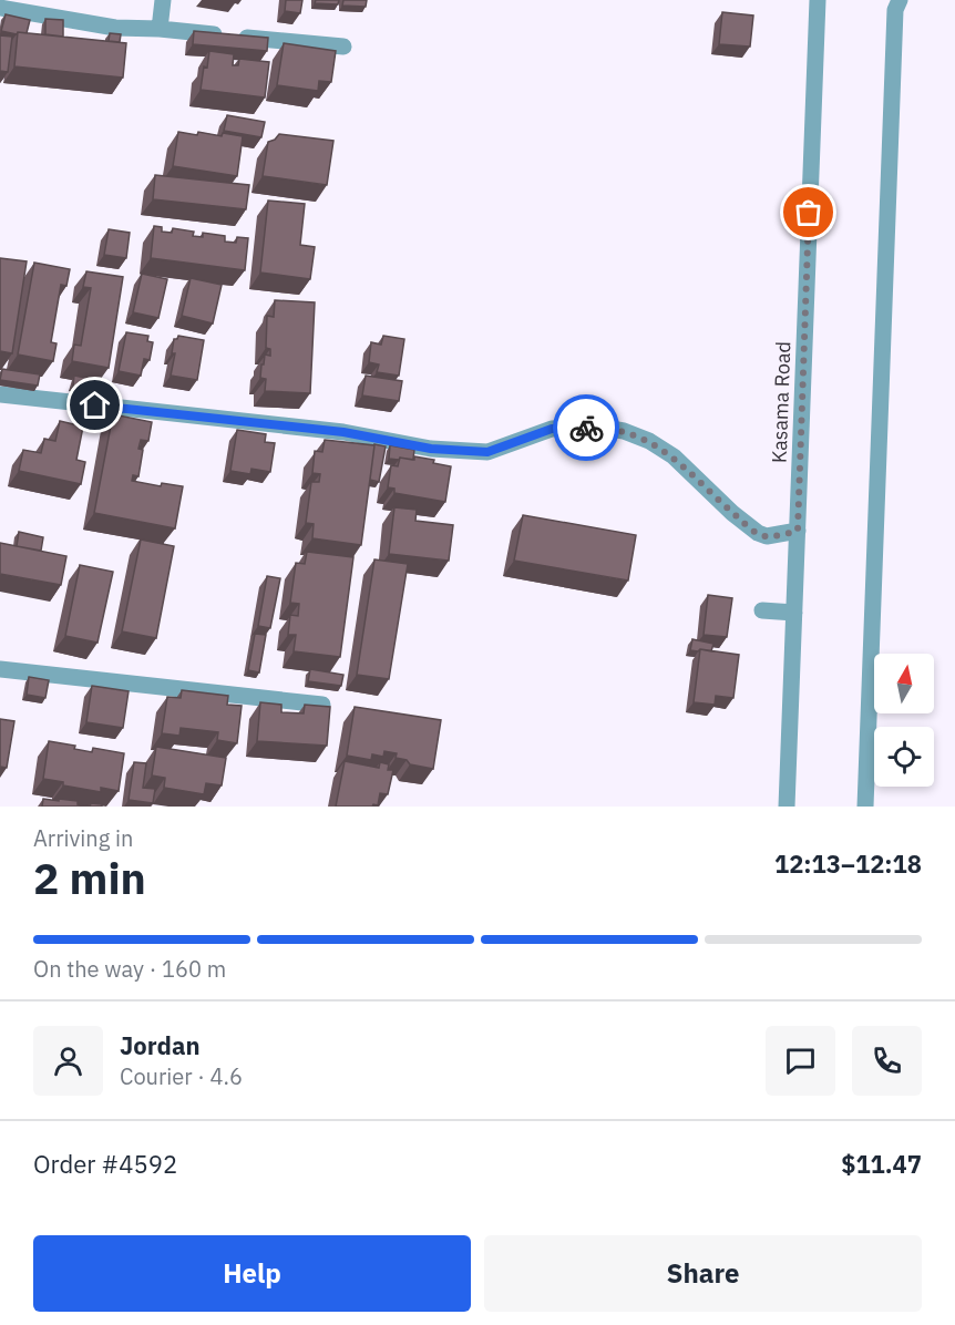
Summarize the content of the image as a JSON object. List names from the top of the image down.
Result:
{
  "streets": {
    "street": ["Kasama Road"]
  },
  "north": "top",
  "page": {
    "heading": ["2 min", "Arriving in", "12:13–12:18"],
    "panel": [
      "Jordan",
      "Courier · 4.6",
      "Order #4592",
      "$11.47"
    ],
    "bar": "On the way · 160 m",
    "buttons": ["Help", "Share"]
  }
}
